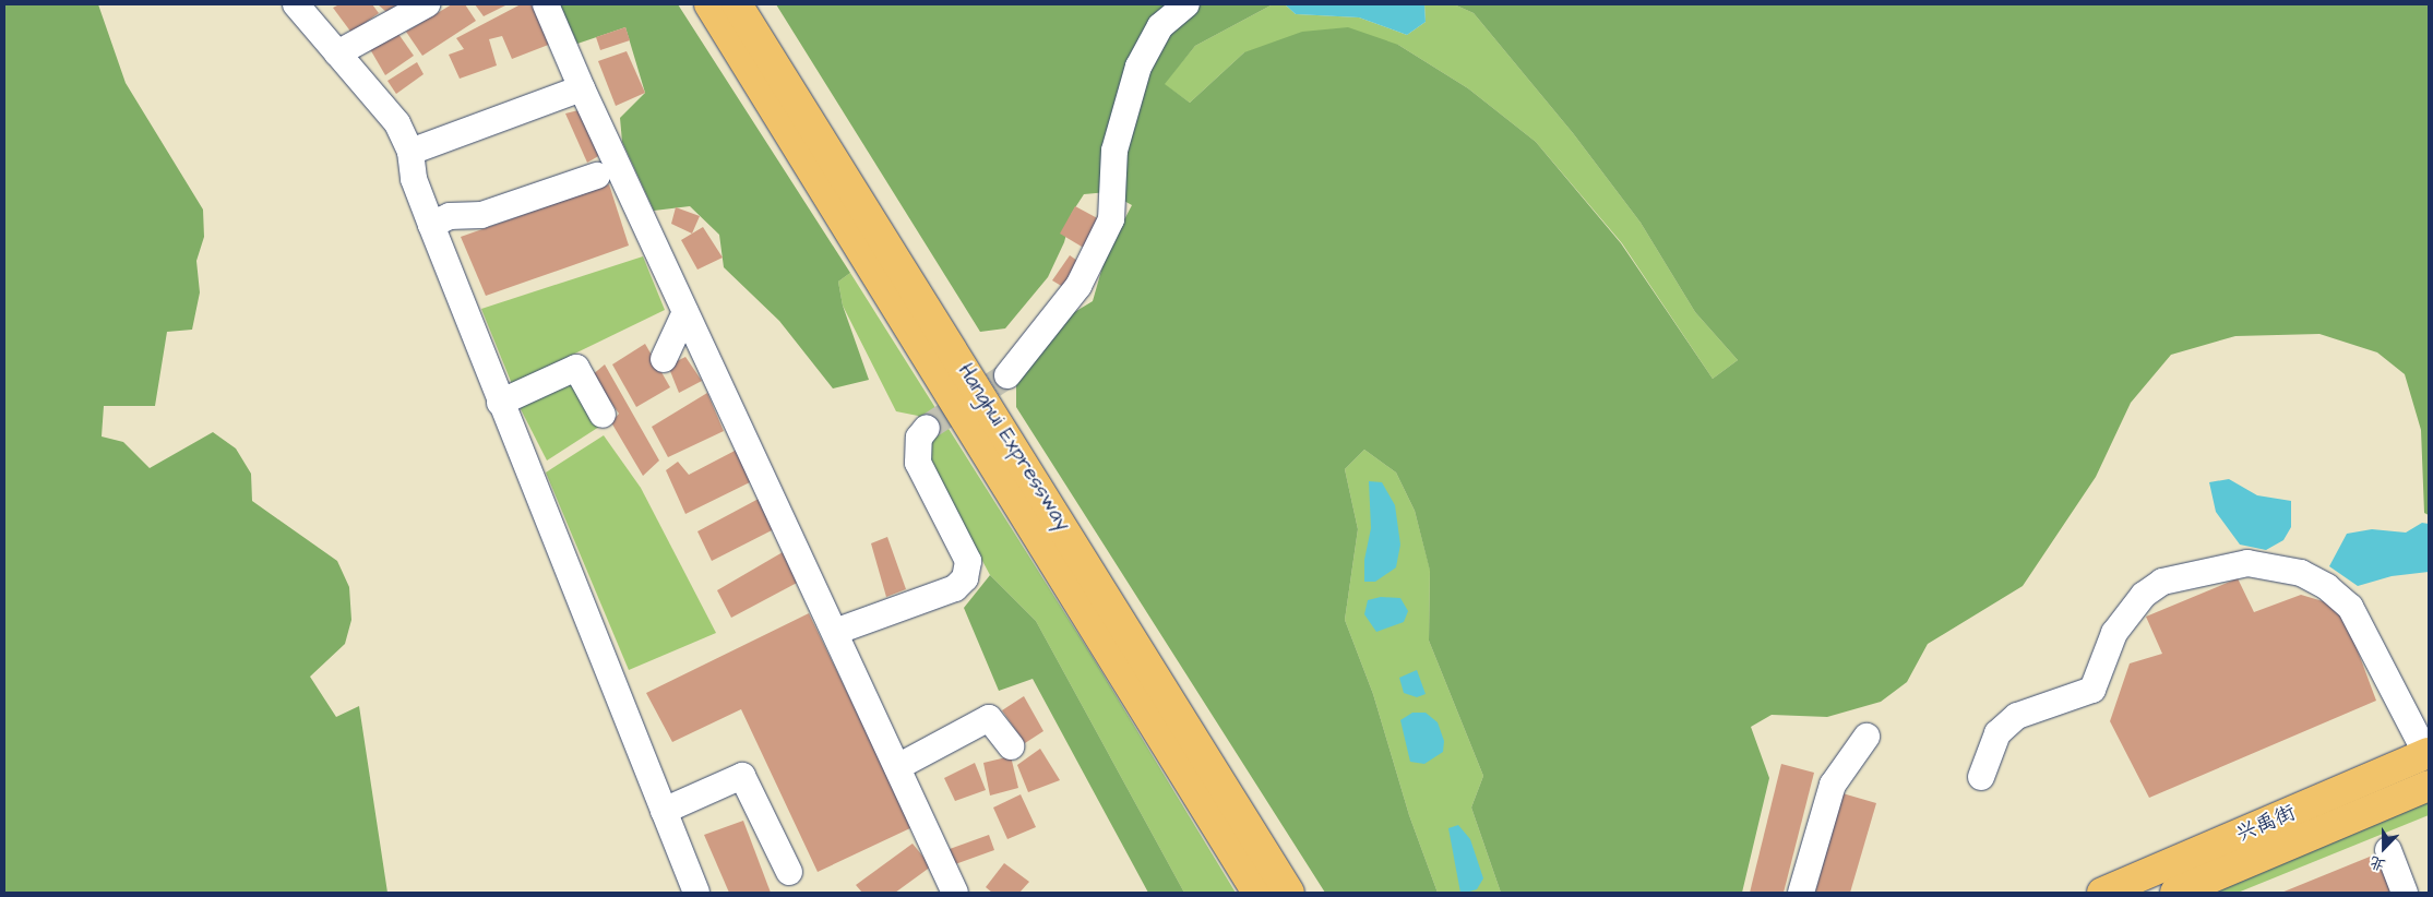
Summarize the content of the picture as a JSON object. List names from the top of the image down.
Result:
{
  "streets": {
    "main road": ["Hanghui Expressway", "兴禹街"]
  },
  "north": "bottom"
}
